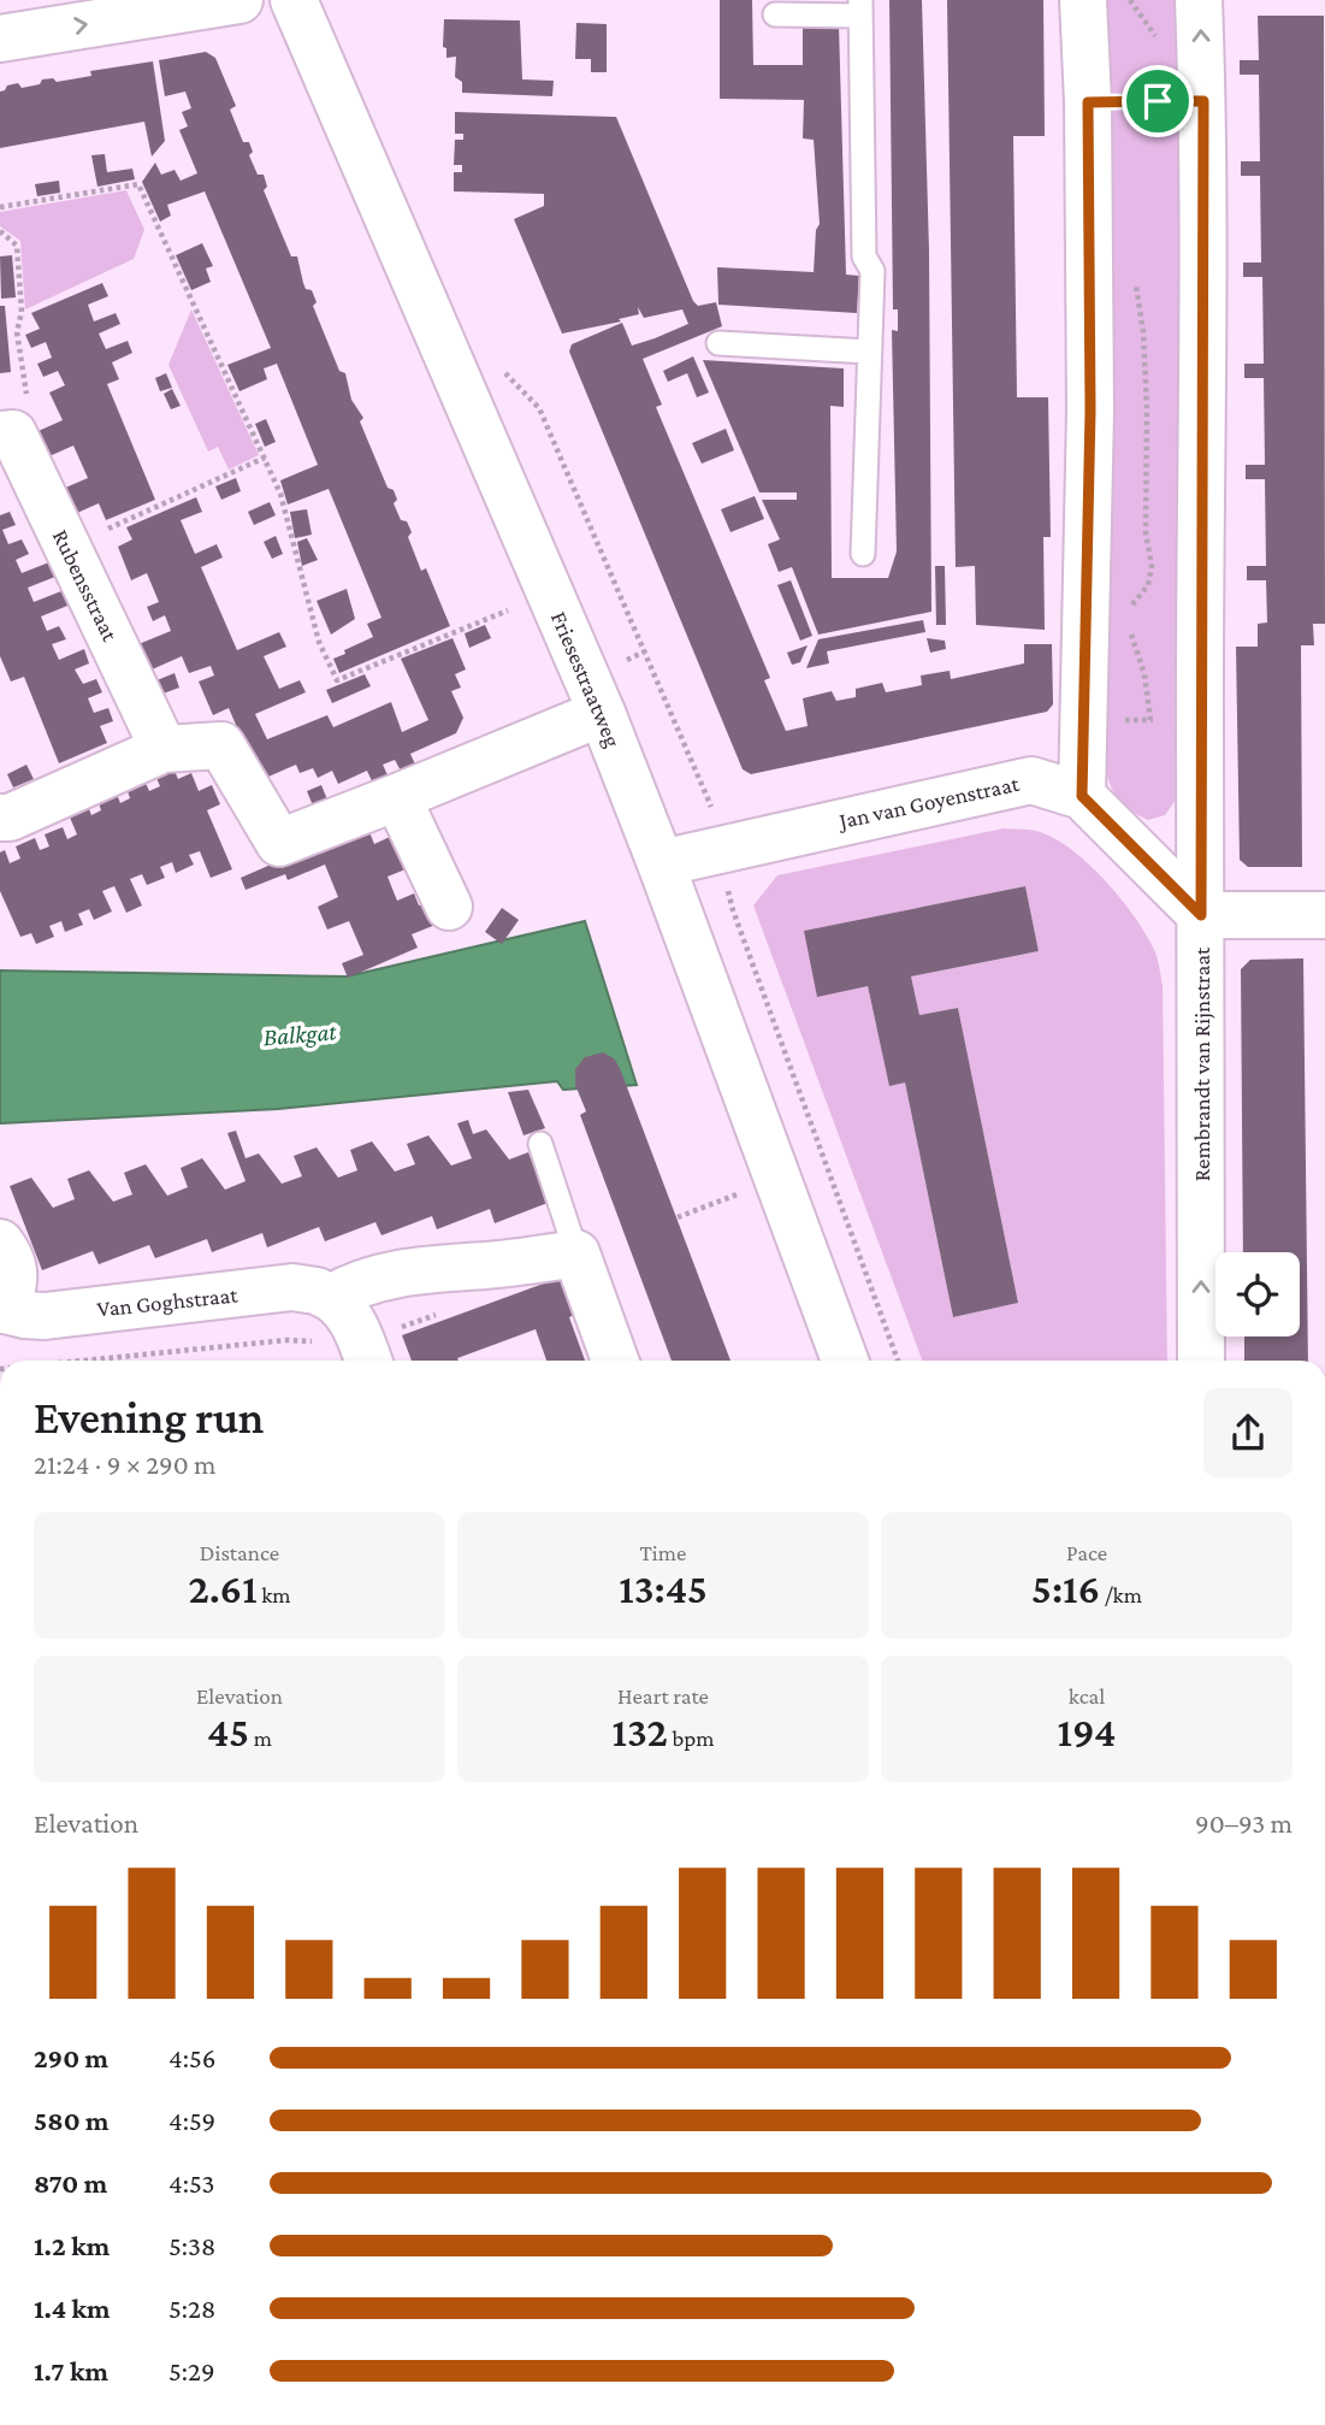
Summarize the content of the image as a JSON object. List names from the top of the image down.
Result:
{
  "streets": {
    "street": [
      "Rubensstraat",
      "Friesestraatweg",
      "Jan van Goyenstraat",
      "Rembrandt van Rijnstraat",
      "Van Goghstraat"
    ]
  },
  "crossings": [
    ["Friesestraatweg", "Jan van Goyenstraat"],
    ["Jan van Goyenstraat", "Rembrandt van Rijnstraat"]
  ],
  "one_way": ["Rembrandt van Rijnstraat"],
  "water": ["Balkgat"],
  "page": {
    "heading": ["Evening run", "21:24 · 9 × 290 m"],
    "stats": [
      ["Distance", "2.61 km"],
      ["Time", "13:45"],
      ["Pace", "5:16 /km"],
      ["Elevation", "45 m"],
      ["Heart rate", "132 bpm"],
      ["kcal", "194"]
    ],
    "chart": ["Elevation", "90–93 m"],
    "list": [
      {
        "name": "290 m",
        "note": "4:56"
      },
      {
        "name": "580 m",
        "note": "4:59"
      },
      {
        "name": "870 m",
        "note": "4:53"
      },
      {
        "name": "1.2 km",
        "note": "5:38"
      },
      {
        "name": "1.4 km",
        "note": "5:28"
      },
      {
        "name": "1.7 km",
        "note": "5:29"
      }
    ]
  }
}
